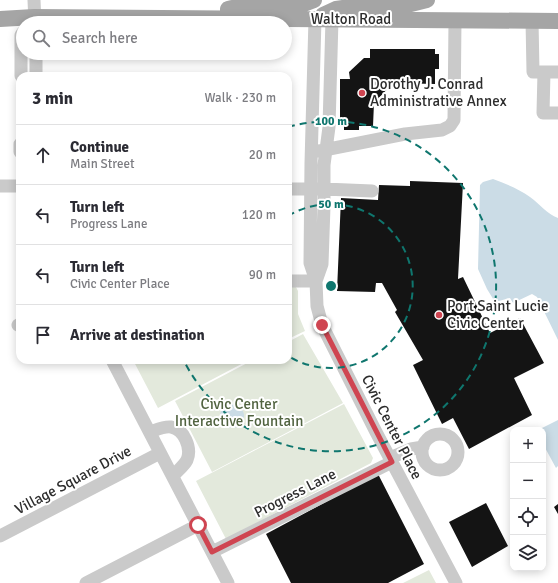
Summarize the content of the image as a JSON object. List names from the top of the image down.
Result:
{
  "streets": {
    "main road": ["Walton Road"],
    "street": ["Civic Center Place", "Village Square Drive", "Progress Lane"]
  },
  "crossings": [
    ["Walton Road", "Civic Center Place"],
    ["Civic Center Place", "Progress Lane"]
  ],
  "parks": ["Civic Center Interactive Fountain"],
  "places": ["Dorothy J. Conrad Administrative Annex", "Port Saint Lucie Civic Center"],
  "page": {
    "search": "Search here",
    "heading": ["3 min", "Walk · 230 m"],
    "list": [
      ["Continue", "Main Street", "20 m"],
      ["Turn left", "Progress Lane", "120 m"],
      ["Turn left", "Civic Center Place", "90 m"],
      "Arrive at destination"
    ],
    "map_buttons": ["+", "−"]
  },
  "rings": ["100 m", "50 m"]
}
